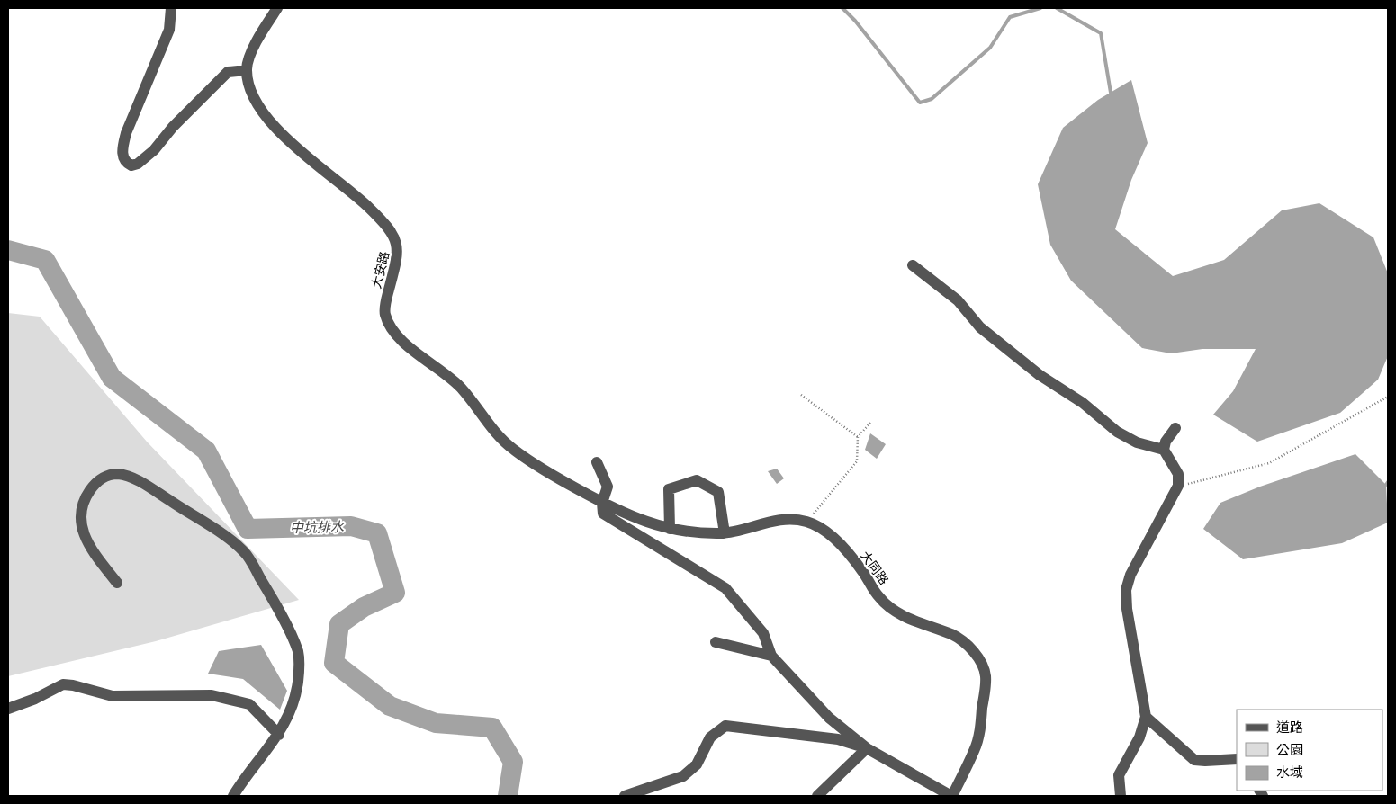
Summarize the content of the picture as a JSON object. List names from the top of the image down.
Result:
{
  "streets": {
    "street": ["大安路", "大同路"]
  },
  "crossings": [
    ["大安路", "大同路"]
  ],
  "water": ["中坑排水"],
  "legend": ["道路", "公園", "水域"]
}
